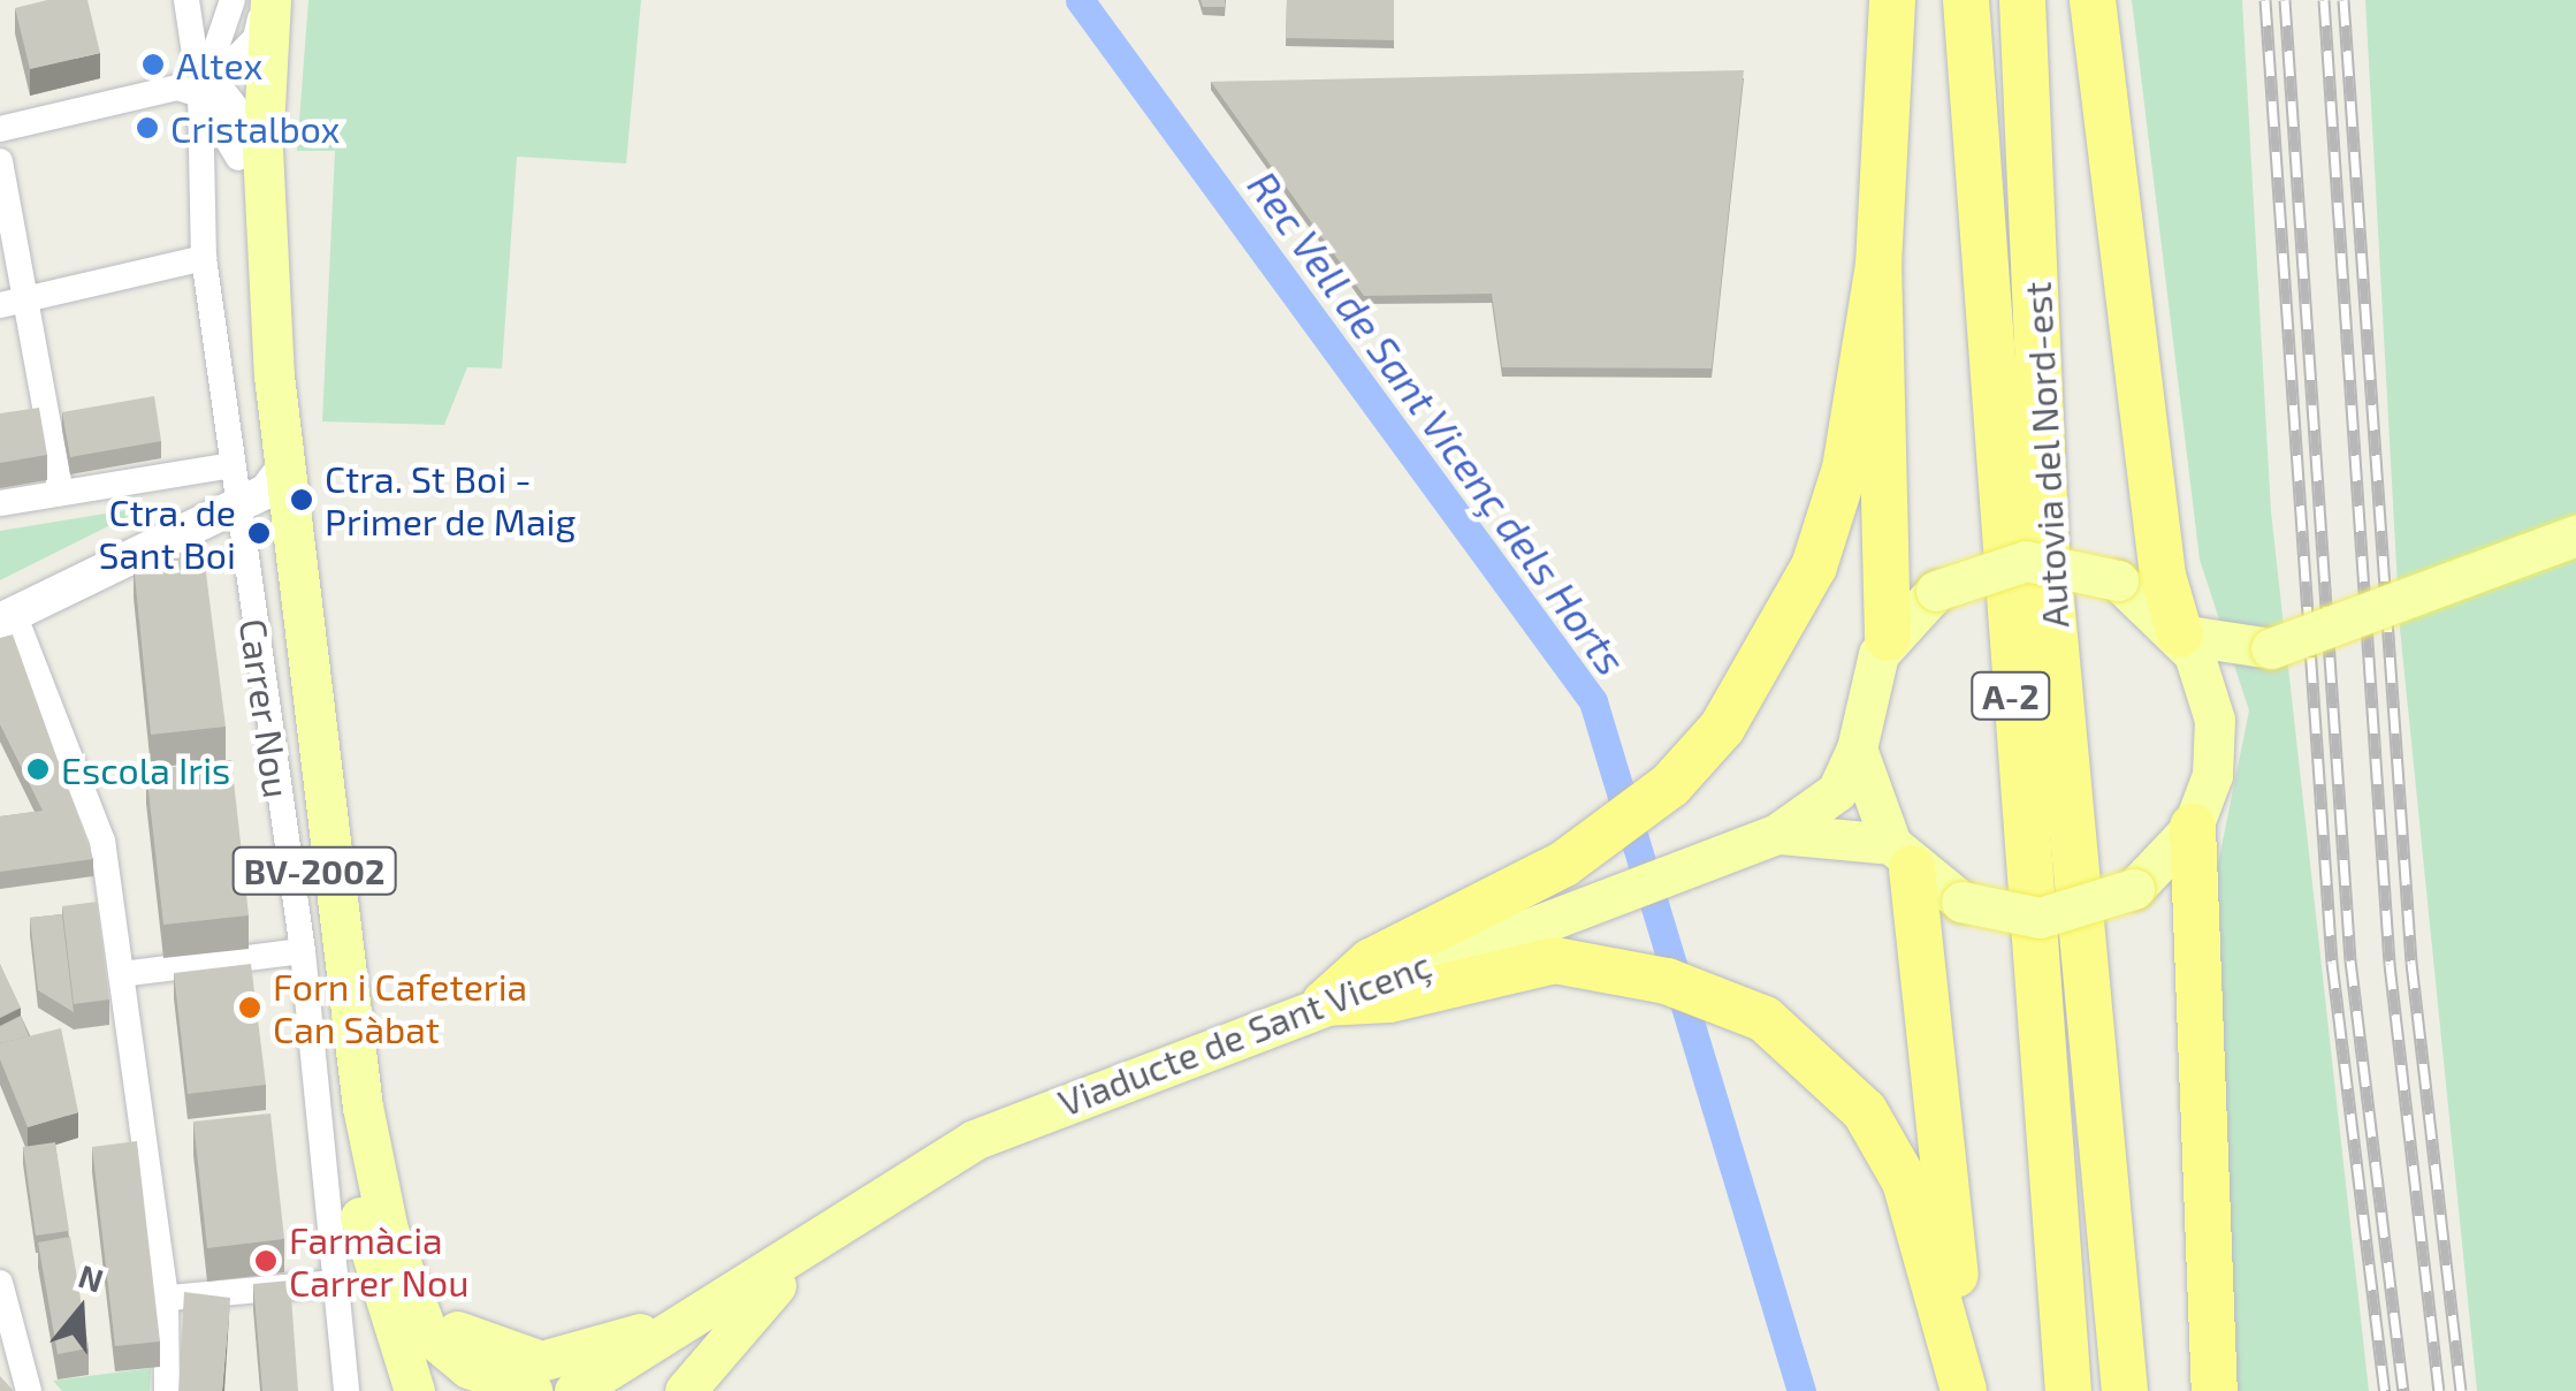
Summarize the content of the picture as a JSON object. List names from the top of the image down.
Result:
{
  "streets": {
    "highway": ["Autovia del Nord-est", "A-2"],
    "main road": ["BV-2002", "Viaducte de Sant Vicenç"],
    "street": ["Carrer Nou"]
  },
  "crossings": [
    ["Carrer Nou", "BV-2002"]
  ],
  "water": ["Rec Vell de Sant Vicenç dels Horts"],
  "places": [
    "Altex",
    "Cristalbox",
    "Ctra. St Boi - Primer de Maig",
    "Ctra. de Sant Boi",
    "Escola Iris",
    "Forn i Cafeteria Can Sàbat",
    "Farmàcia Carrer Nou"
  ],
  "north": "top"
}
